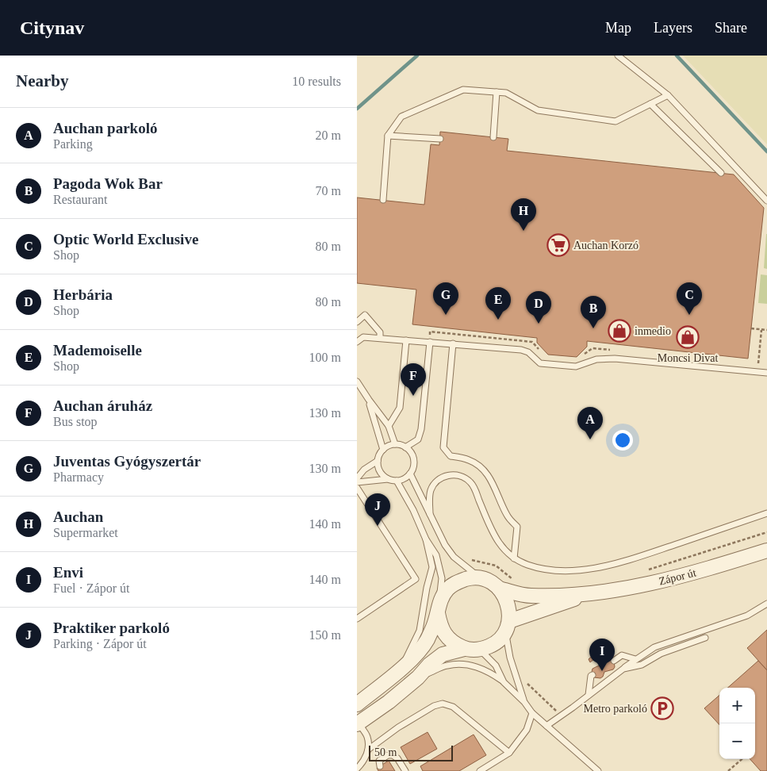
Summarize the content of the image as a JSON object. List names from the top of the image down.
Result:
{
  "streets": {
    "street": ["Zápor út"]
  },
  "places": {
    "supermarket": ["Auchan Korzó"],
    "shop": ["inmedio", "Moncsi Divat"],
    "parking": ["Metro parkoló"]
  },
  "scale_bar": "50 m",
  "page": {
    "header": "Citynav",
    "nav": ["Map", "Layers", "Share"],
    "heading": ["Nearby", "10 results"],
    "list": [
      {
        "mark": "A",
        "name": "Auchan parkoló",
        "note": "Parking",
        "value": "20 m"
      },
      {
        "mark": "B",
        "name": "Pagoda Wok Bar",
        "note": "Restaurant",
        "value": "70 m"
      },
      {
        "mark": "C",
        "name": "Optic World Exclusive",
        "note": "Shop",
        "value": "80 m"
      },
      {
        "mark": "D",
        "name": "Herbária",
        "note": "Shop",
        "value": "80 m"
      },
      {
        "mark": "E",
        "name": "Mademoiselle",
        "note": "Shop",
        "value": "100 m"
      },
      {
        "mark": "F",
        "name": "Auchan áruház",
        "note": "Bus stop",
        "value": "130 m"
      },
      {
        "mark": "G",
        "name": "Juventas Gyógyszertár",
        "note": "Pharmacy",
        "value": "130 m"
      },
      {
        "mark": "H",
        "name": "Auchan",
        "note": "Supermarket",
        "value": "140 m"
      },
      {
        "mark": "I",
        "name": "Envi",
        "note": "Fuel · Zápor út",
        "value": "140 m"
      },
      {
        "mark": "J",
        "name": "Praktiker parkoló",
        "note": "Parking · Zápor út",
        "value": "150 m"
      }
    ],
    "pins": [
      "H",
      "C",
      "G",
      "E",
      "D",
      "B",
      "F",
      "A",
      "J",
      "I"
    ],
    "map_buttons": ["+", "−"],
    "scale": "50 m"
  }
}
